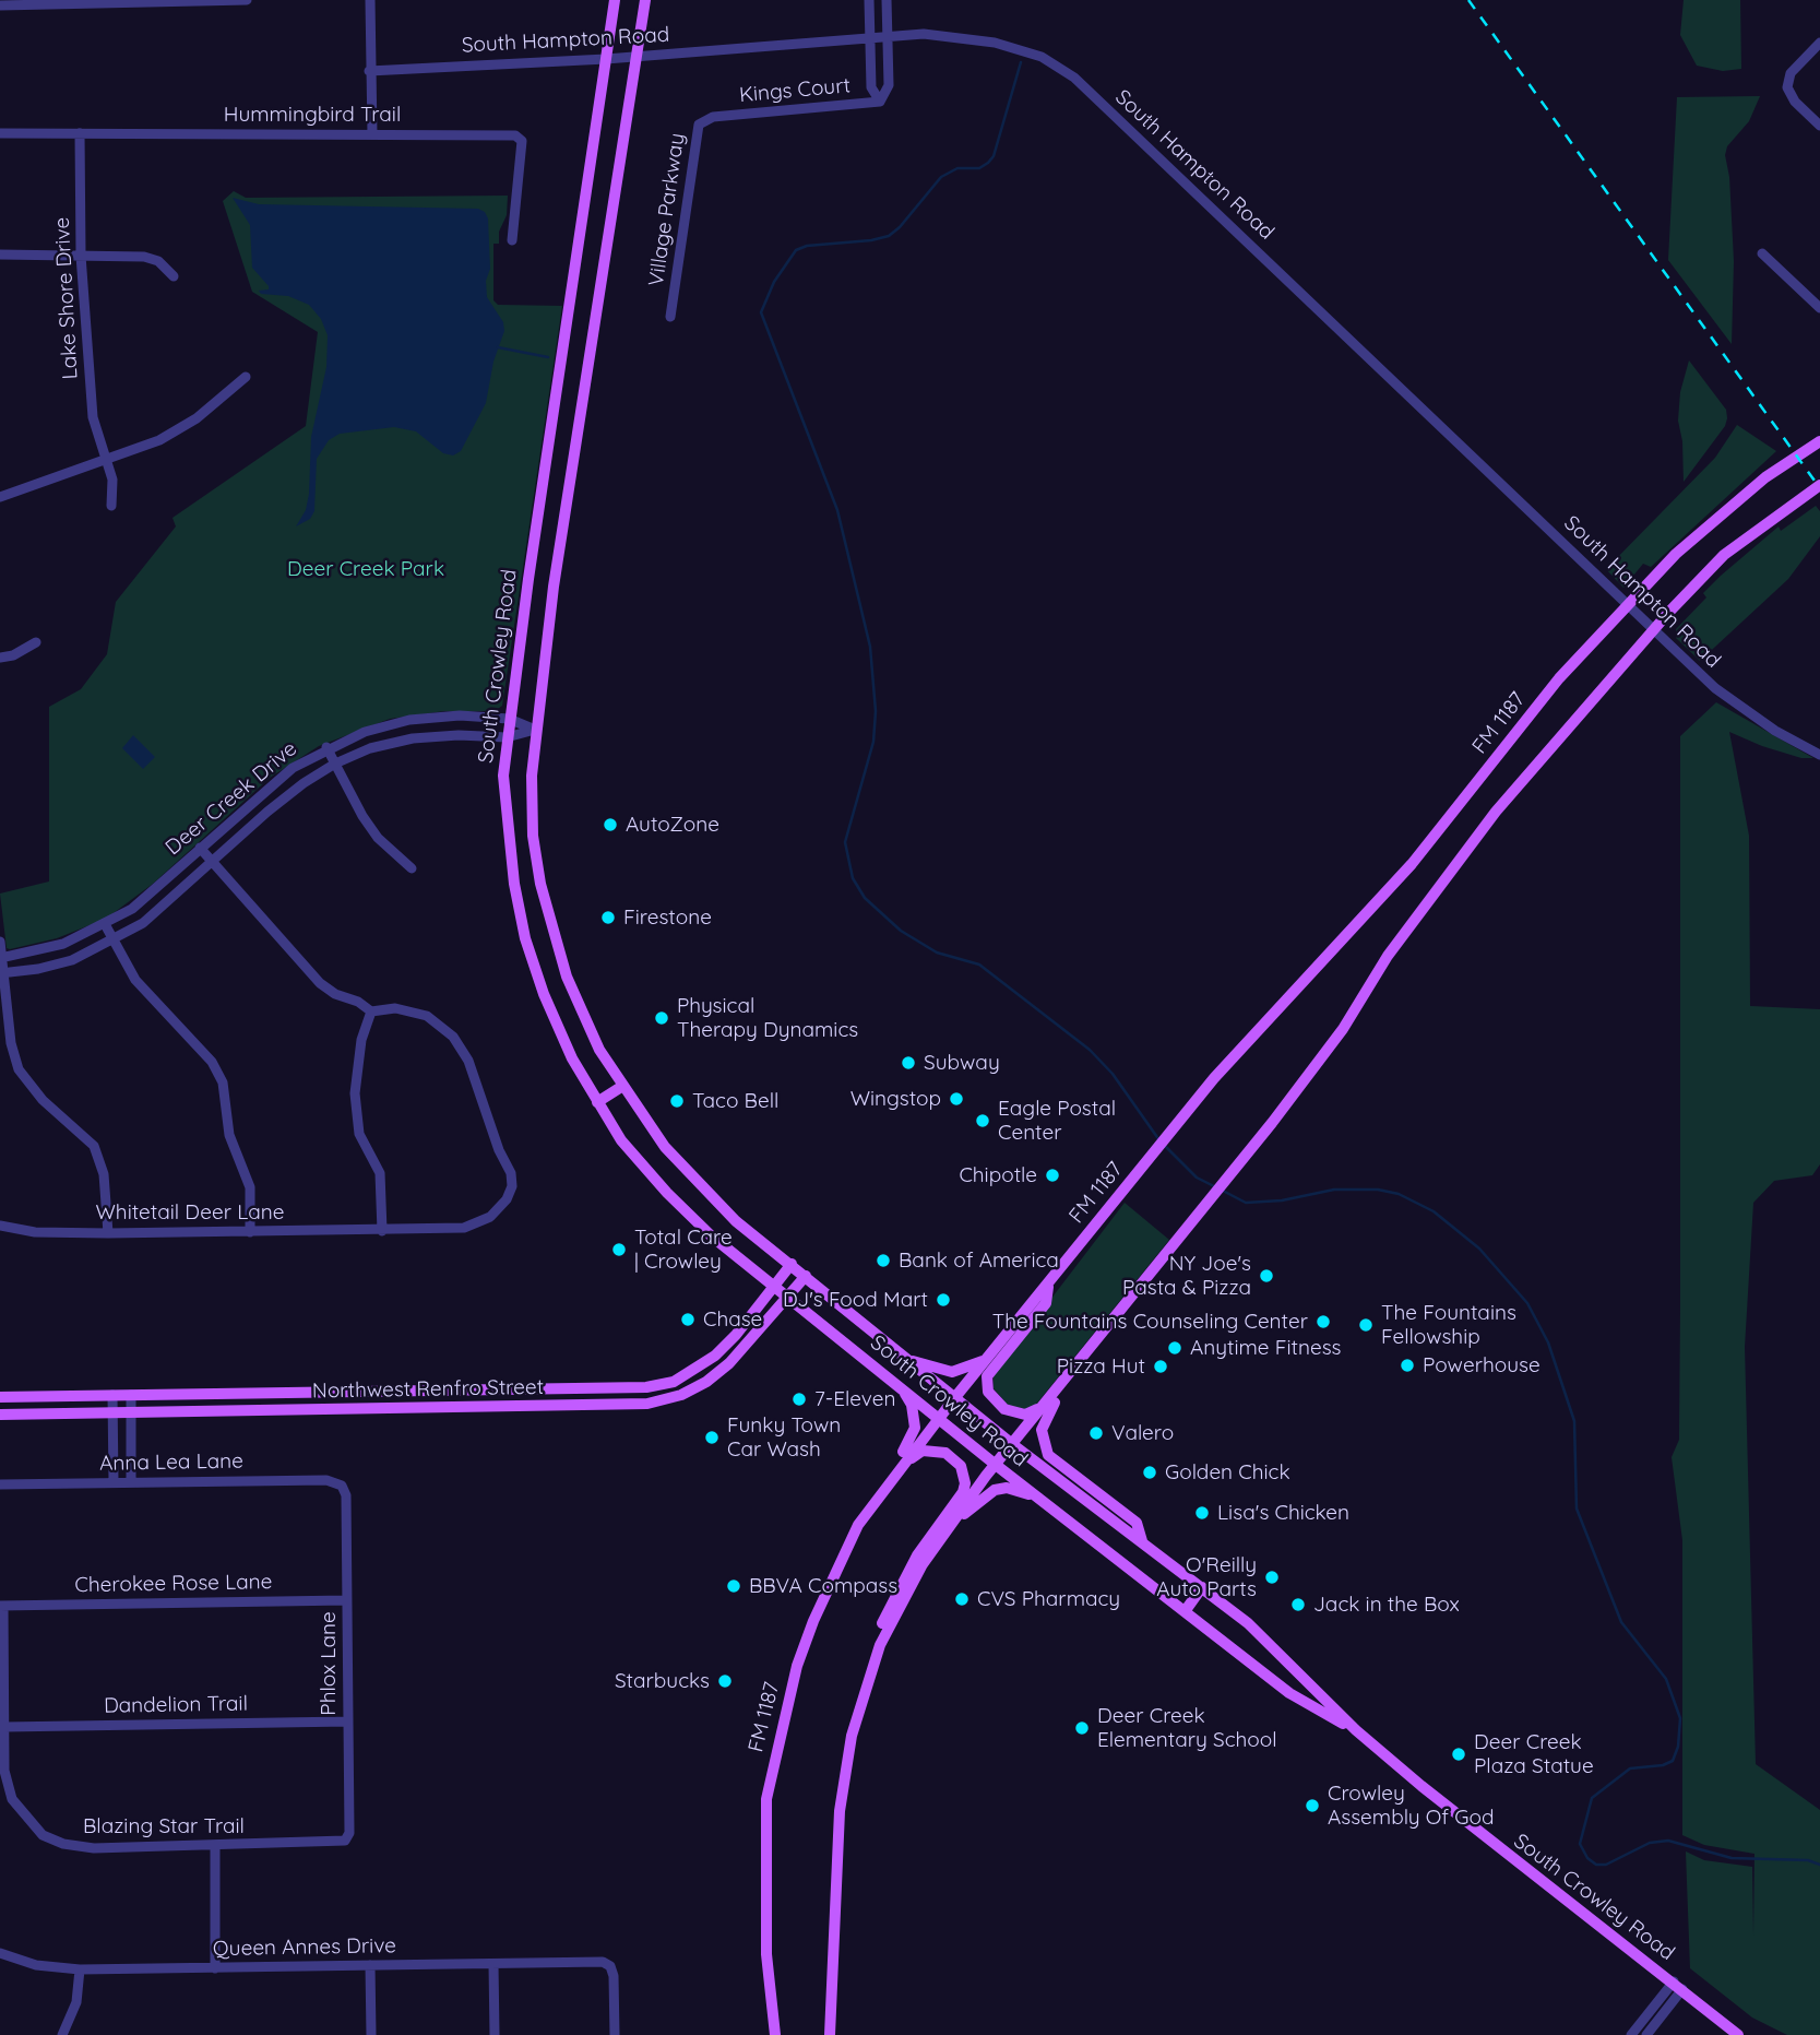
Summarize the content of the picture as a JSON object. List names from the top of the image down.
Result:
{
  "streets": {
    "main road": ["South Crowley Road", "FM 1187", "Northwest Renfro Street"],
    "street": [
      "South Hampton Road",
      "Kings Court",
      "Hummingbird Trail",
      "Village Parkway",
      "Lake Shore Drive",
      "Deer Creek Drive",
      "Whitetail Deer Lane",
      "Anna Lea Lane",
      "Cherokee Rose Lane",
      "Phlox Lane",
      "Dandelion Trail",
      "Blazing Star Trail",
      "Queen Annes Drive"
    ]
  },
  "crossings": [
    ["South Hampton Road", "Kings Court"],
    ["South Hampton Road", "South Crowley Road"],
    ["Kings Court", "Village Parkway"],
    ["Hummingbird Trail", "Lake Shore Drive"],
    ["South Crowley Road", "FM 1187"],
    ["South Crowley Road", "Deer Creek Drive"],
    ["South Crowley Road", "Northwest Renfro Street"],
    ["Anna Lea Lane", "Phlox Lane"],
    ["Cherokee Rose Lane", "Phlox Lane"],
    ["Cherokee Rose Lane", "Blazing Star Trail"],
    ["Phlox Lane", "Dandelion Trail"],
    ["Phlox Lane", "Blazing Star Trail"],
    ["Dandelion Trail", "Blazing Star Trail"]
  ],
  "parks": ["Deer Creek Park"],
  "places": [
    "AutoZone",
    "Firestone",
    "Physical Therapy Dynamics",
    "Subway",
    "Wingstop",
    "Taco Bell",
    "Eagle Postal Center",
    "Chipotle",
    "Total Care | Crowley",
    "Bank of America",
    "NY Joe's Pasta & Pizza",
    "DJ's Food Mart",
    "Chase",
    "The Fountains Counseling Center",
    "The Fountains Fellowship",
    "Anytime Fitness",
    "Powerhouse",
    "Pizza Hut",
    "7-Eleven",
    "Valero",
    "Funky Town Car Wash",
    "Golden Chick",
    "Lisa's Chicken",
    "O'Reilly Auto Parts",
    "BBVA Compass",
    "CVS Pharmacy",
    "Jack in the Box",
    "Starbucks",
    "Deer Creek Elementary School",
    "Deer Creek Plaza Statue",
    "Crowley Assembly Of God"
  ]
}
